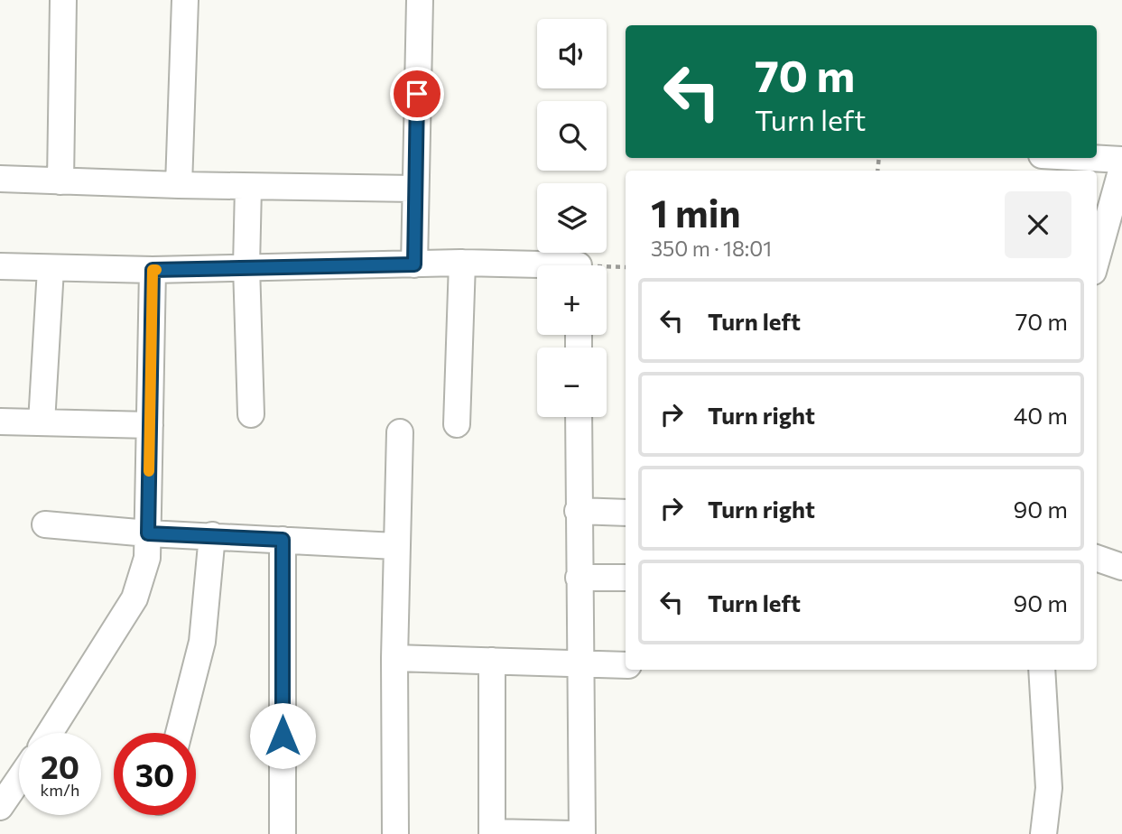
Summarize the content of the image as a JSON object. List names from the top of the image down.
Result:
{
  "page": {
    "map_buttons": ["+", "−"],
    "turn": ["70 m", "Turn left"],
    "heading": ["1 min", "350 m · 18:01"],
    "list": [
      {
        "name": "Turn left",
        "value": "70 m"
      },
      {
        "name": "Turn right",
        "value": "40 m"
      },
      {
        "name": "Turn right",
        "value": "90 m"
      },
      {
        "name": "Turn left",
        "value": "90 m"
      }
    ],
    "speed": "20 km/h",
    "limit": "30"
  }
}
